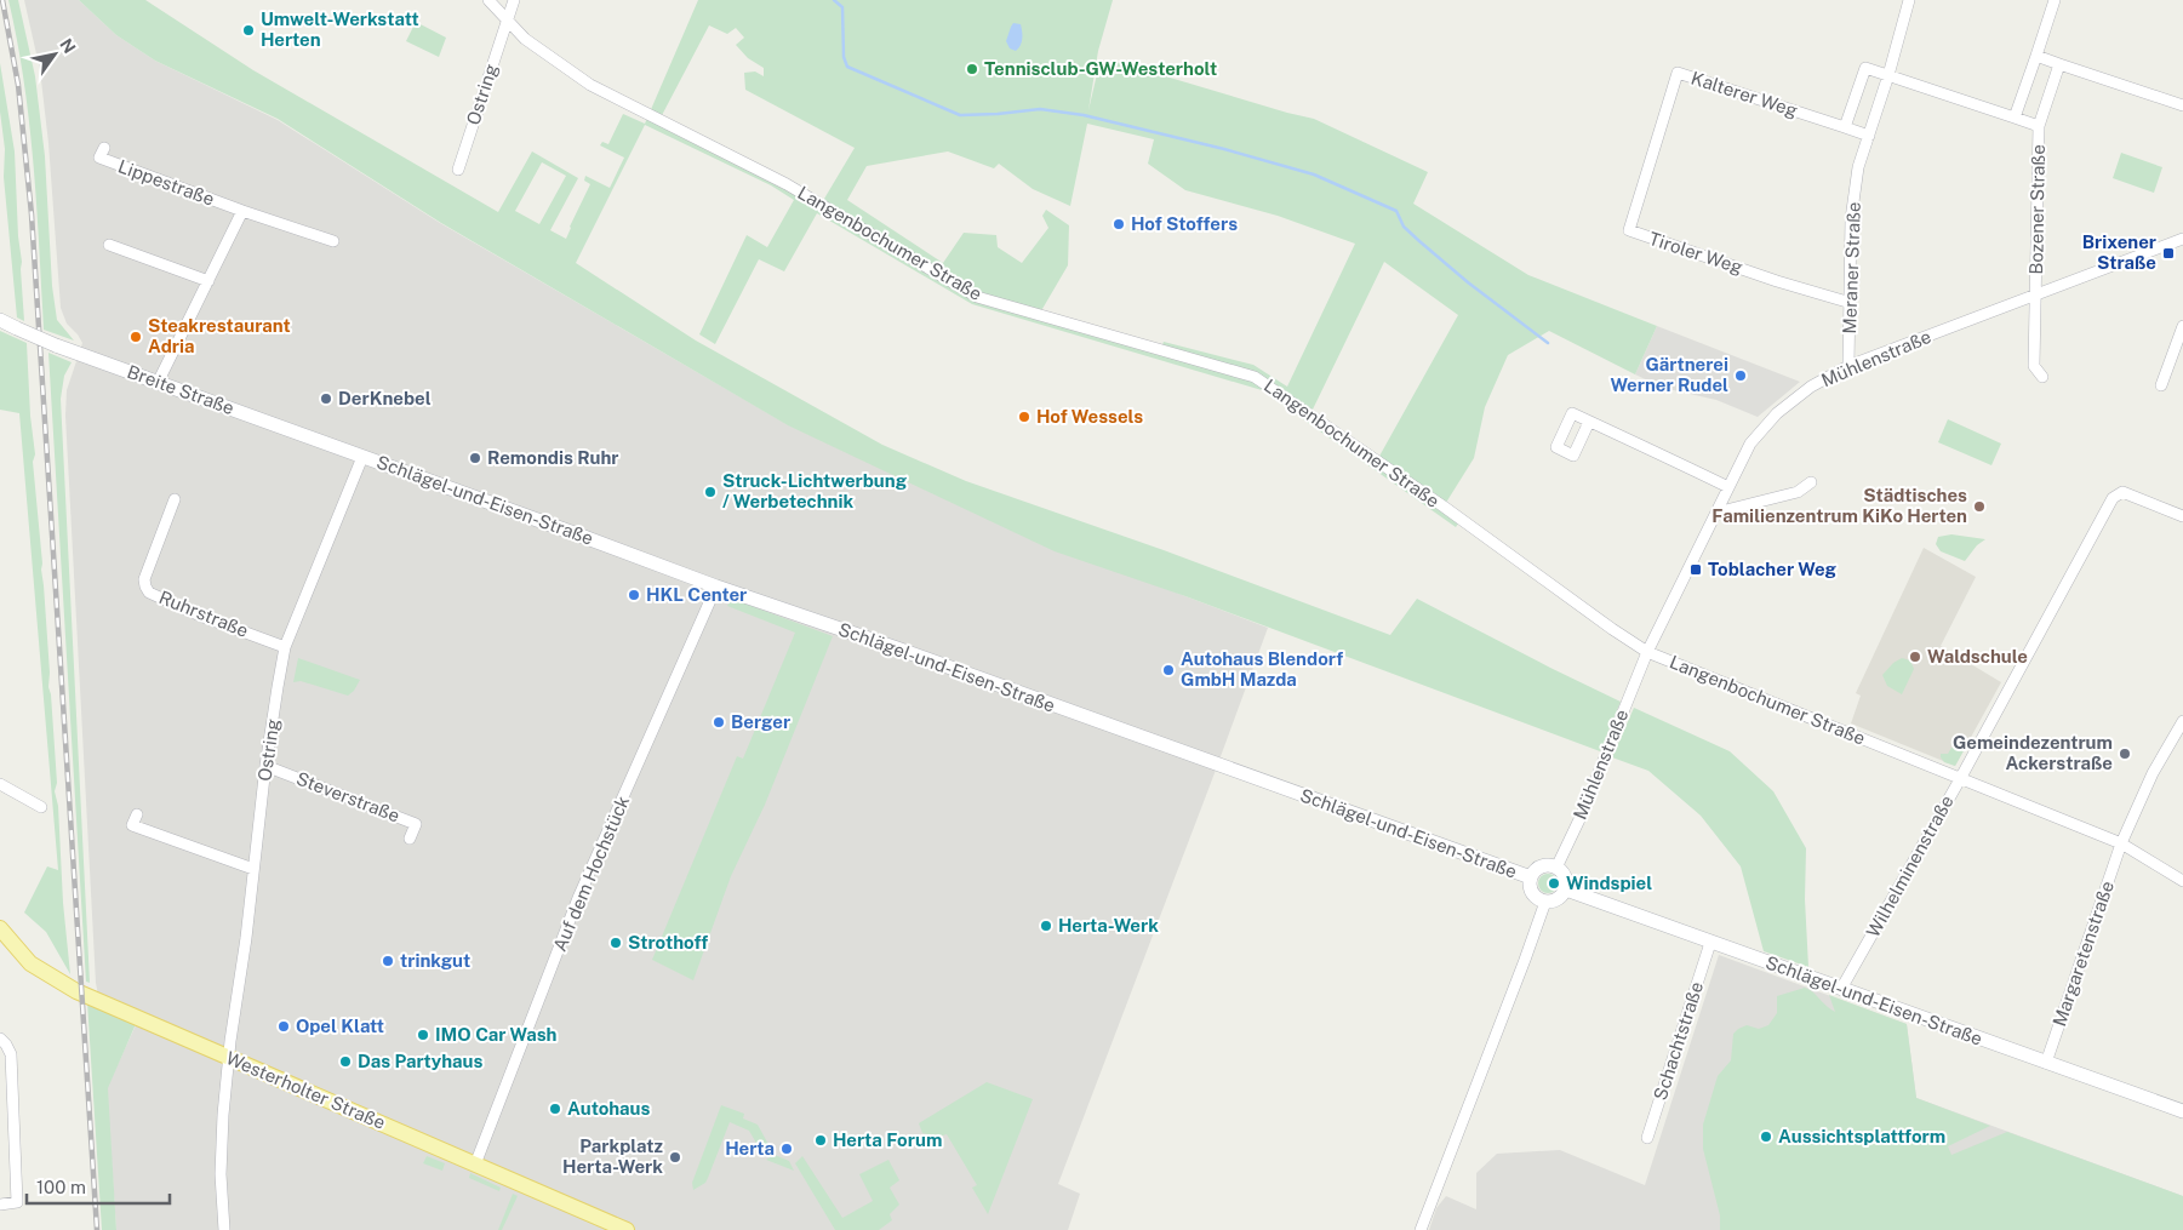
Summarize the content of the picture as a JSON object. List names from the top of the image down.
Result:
{
  "streets": {
    "main road": ["Westerholter Straße"],
    "street": [
      "Ostring",
      "Kalterer Weg",
      "Lippestraße",
      "Bozener Straße",
      "Langenbochumer Straße",
      "Tiroler Weg",
      "Meraner Straße",
      "Mühlenstraße",
      "Breite Straße",
      "Schlägel-und-Eisen-Straße",
      "Ruhrstraße",
      "Steverstraße",
      "Wilhelminenstraße",
      "Auf dem Hochstück",
      "Margaretenstraße",
      "Schachtstraße"
    ]
  },
  "crossings": [
    ["Ostring", "Langenbochumer Straße"],
    ["Ostring", "Breite Straße"],
    ["Ostring", "Schlägel-und-Eisen-Straße"],
    ["Ostring", "Ruhrstraße"],
    ["Ostring", "Steverstraße"],
    ["Ostring", "Westerholter Straße"],
    ["Kalterer Weg", "Tiroler Weg"],
    ["Bozener Straße", "Meraner Straße"],
    ["Bozener Straße", "Mühlenstraße"],
    ["Langenbochumer Straße", "Mühlenstraße"],
    ["Langenbochumer Straße", "Wilhelminenstraße"],
    ["Langenbochumer Straße", "Margaretenstraße"],
    ["Tiroler Weg", "Meraner Straße"],
    ["Meraner Straße", "Mühlenstraße"],
    ["Mühlenstraße", "Schlägel-und-Eisen-Straße"],
    ["Breite Straße", "Schlägel-und-Eisen-Straße"],
    ["Schlägel-und-Eisen-Straße", "Wilhelminenstraße"],
    ["Schlägel-und-Eisen-Straße", "Auf dem Hochstück"],
    ["Schlägel-und-Eisen-Straße", "Margaretenstraße"],
    ["Schlägel-und-Eisen-Straße", "Schachtstraße"],
    ["Auf dem Hochstück", "Westerholter Straße"]
  ],
  "places": {
    "other": [
      "Umwelt-Werkstatt Herten",
      "Tennisclub-GW-Westerholt",
      "Hof Stoffers",
      "Steakrestaurant Adria",
      "Gärtnerei Werner Rudel",
      "DerKnebel",
      "Hof Wessels",
      "Remondis Ruhr",
      "Struck-Lichtwerbung / Werbetechnik",
      "Städtisches Familienzentrum KiKo Herten",
      "HKL Center",
      "Waldschule",
      "Autohaus Blendorf GmbH Mazda",
      "Berger",
      "Gemeindezentrum Ackerstraße",
      "Windspiel",
      "Herta-Werk",
      "Strothoff",
      "trinkgut",
      "Opel Klatt",
      "IMO Car Wash",
      "Das Partyhaus",
      "Autohaus",
      "Aussichtsplattform",
      "Herta Forum",
      "Herta",
      "Parkplatz Herta-Werk"
    ],
    "transit": ["Brixener Straße", "Toblacher Weg"]
  },
  "scale_bar": "100 m",
  "north": "top right"
}
